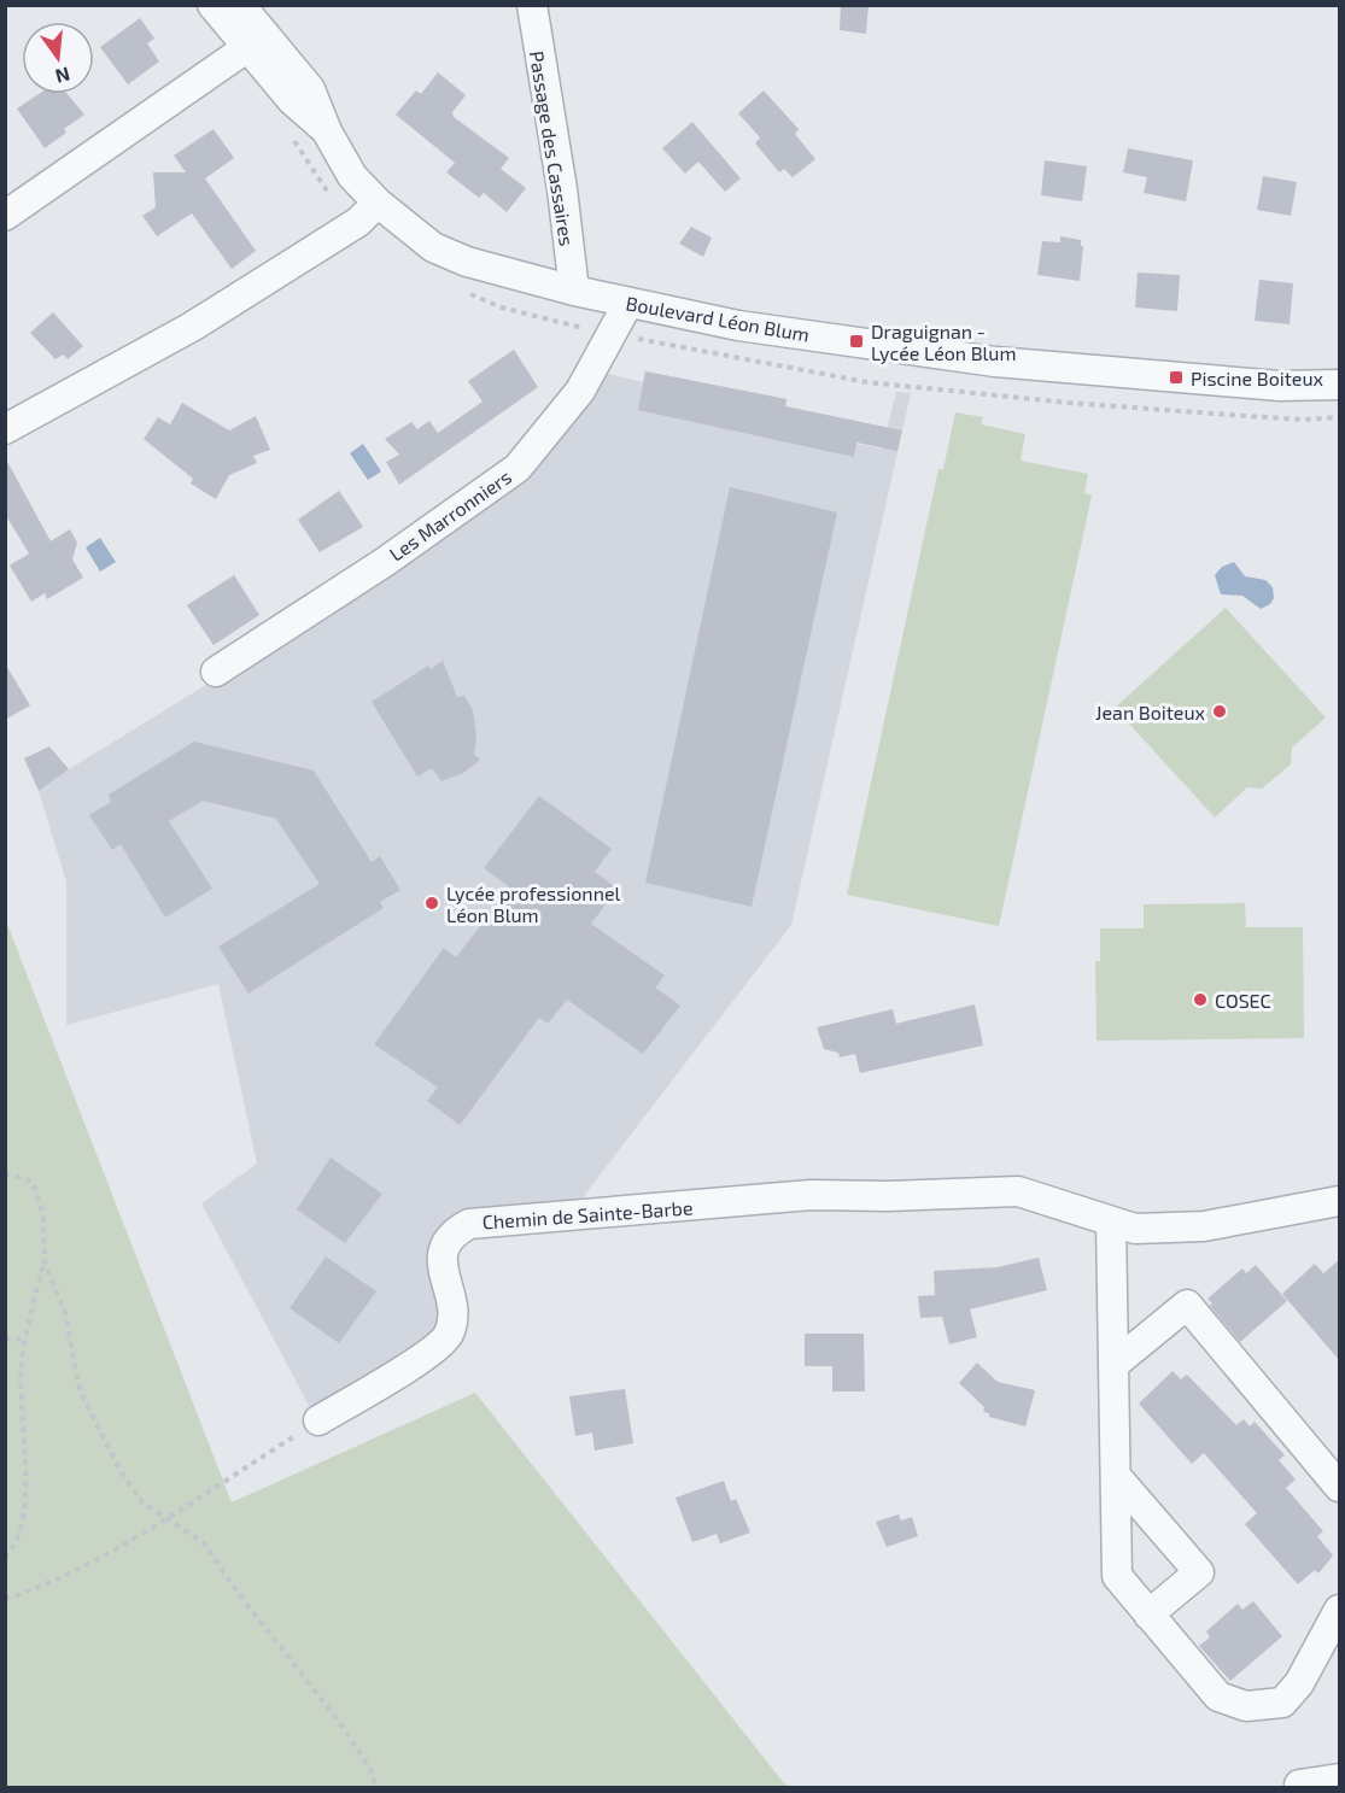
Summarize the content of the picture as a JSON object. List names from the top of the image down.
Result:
{
  "streets": {
    "street": [
      "Passage des Cassaires",
      "Boulevard Léon Blum",
      "Les Marronniers",
      "Chemin de Sainte-Barbe"
    ]
  },
  "crossings": [
    ["Passage des Cassaires", "Boulevard Léon Blum"],
    ["Boulevard Léon Blum", "Les Marronniers"]
  ],
  "places": {
    "transit": ["Draguignan - Lycée Léon Blum", "Piscine Boiteux"],
    "other": ["Jean Boiteux", "Lycée professionnel Léon Blum", "COSEC"]
  },
  "north": "bottom"
}
